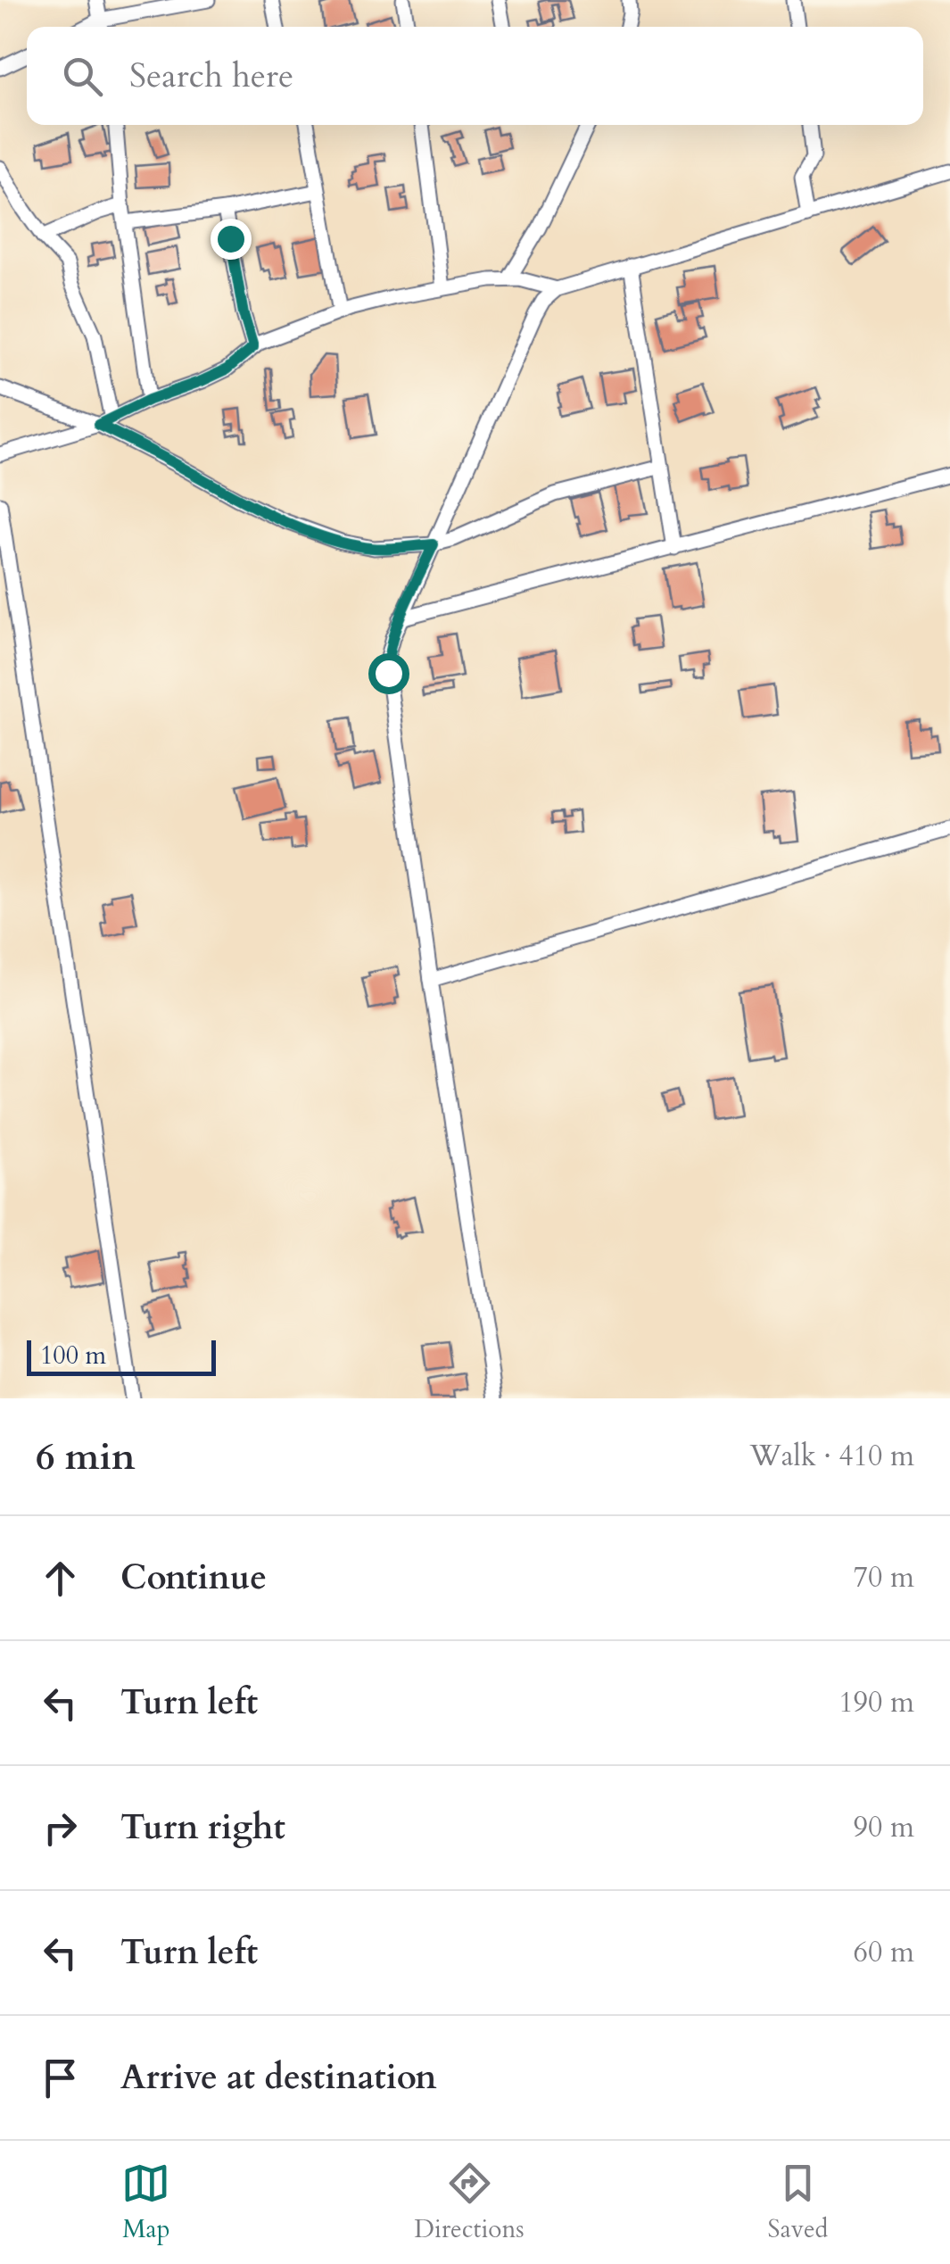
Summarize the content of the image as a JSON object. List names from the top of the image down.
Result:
{
  "scale_bar": "100 m",
  "page": {
    "search": "Search here",
    "scale": "100 m",
    "heading": ["6 min", "Walk · 410 m"],
    "list": [
      ["Continue", "70 m"],
      ["Turn left", "190 m"],
      ["Turn right", "90 m"],
      ["Turn left", "60 m"],
      "Arrive at destination"
    ],
    "nav": ["Map", "Directions", "Saved"]
  }
}
